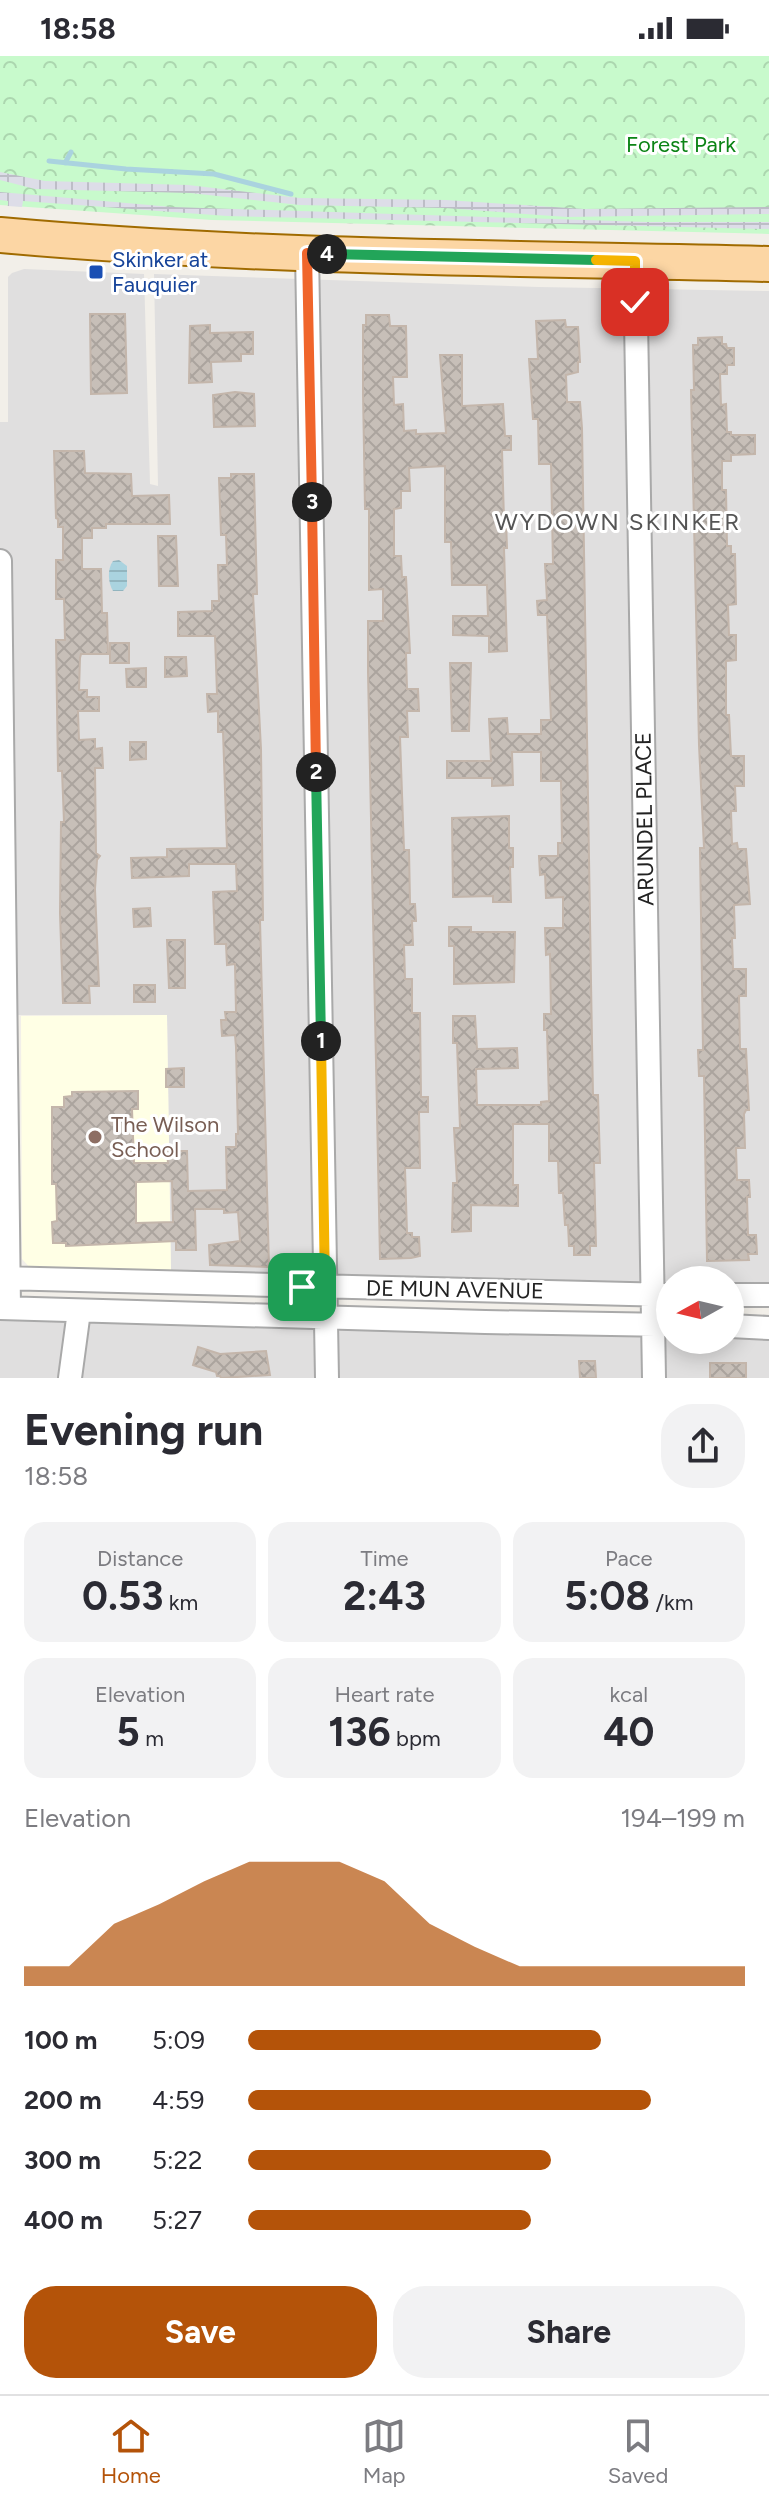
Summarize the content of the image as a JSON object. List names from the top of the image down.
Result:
{
  "streets": {
    "street": ["ARUNDEL PLACE", "DE MUN AVENUE"]
  },
  "districts": ["WYDOWN SKINKER"],
  "parks": ["Forest Park"],
  "places": {
    "transit": ["Skinker at Fauquier"],
    "other": ["The Wilson School"]
  },
  "north": "left",
  "page": {
    "status": "18:58",
    "pins": [
      "4",
      "3",
      "2",
      "1"
    ],
    "heading": ["Evening run", "18:58"],
    "stats": [
      ["Distance", "0.53 km"],
      ["Time", "2:43"],
      ["Pace", "5:08 /km"],
      ["Elevation", "5 m"],
      ["Heart rate", "136 bpm"],
      ["kcal", "40"]
    ],
    "chart": ["Elevation", "194–199 m"],
    "list": [
      {
        "name": "100 m",
        "note": "5:09"
      },
      {
        "name": "200 m",
        "note": "4:59"
      },
      {
        "name": "300 m",
        "note": "5:22"
      },
      {
        "name": "400 m",
        "note": "5:27"
      }
    ],
    "buttons": ["Save", "Share"],
    "tabs": ["Home", "Map", "Saved"]
  }
}
